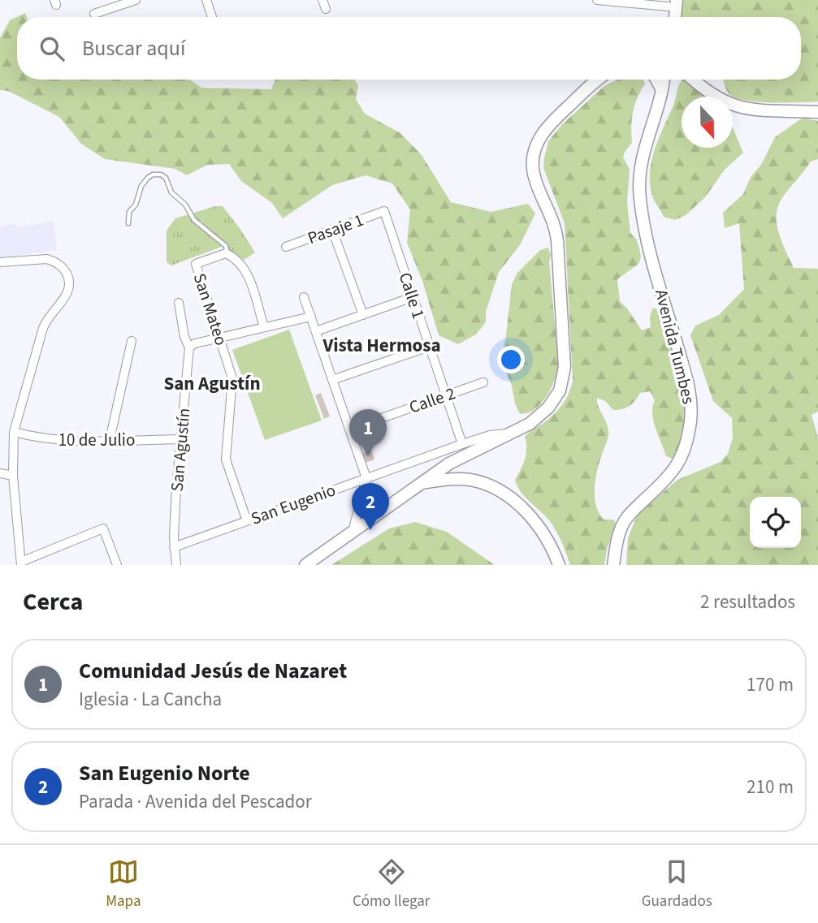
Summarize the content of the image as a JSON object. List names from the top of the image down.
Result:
{
  "streets": {
    "main road": ["Avenida Tumbes"],
    "street": [
      "Pasaje 1",
      "Calle 1",
      "San Mateo",
      "Calle 2",
      "10 de Julio",
      "San Agustín",
      "San Eugenio"
    ]
  },
  "crossings": [
    ["Pasaje 1", "Calle 1"],
    ["Calle 1", "Calle 2"],
    ["Calle 1", "San Eugenio"],
    ["San Mateo", "San Eugenio"],
    ["10 de Julio", "San Agustín"],
    ["San Agustín", "San Eugenio"]
  ],
  "districts": ["Vista Hermosa", "San Agustín"],
  "north": "bottom",
  "page": {
    "search": "Buscar aquí",
    "pins": ["1", "2"],
    "heading": ["Cerca", "2 resultados"],
    "list": [
      {
        "mark": "1",
        "name": "Comunidad Jesús de Nazaret",
        "note": "Iglesia · La Cancha",
        "value": "170 m"
      },
      {
        "mark": "2",
        "name": "San Eugenio Norte",
        "note": "Parada · Avenida del Pescador",
        "value": "210 m"
      }
    ],
    "nav": ["Mapa", "Cómo llegar", "Guardados"]
  }
}
